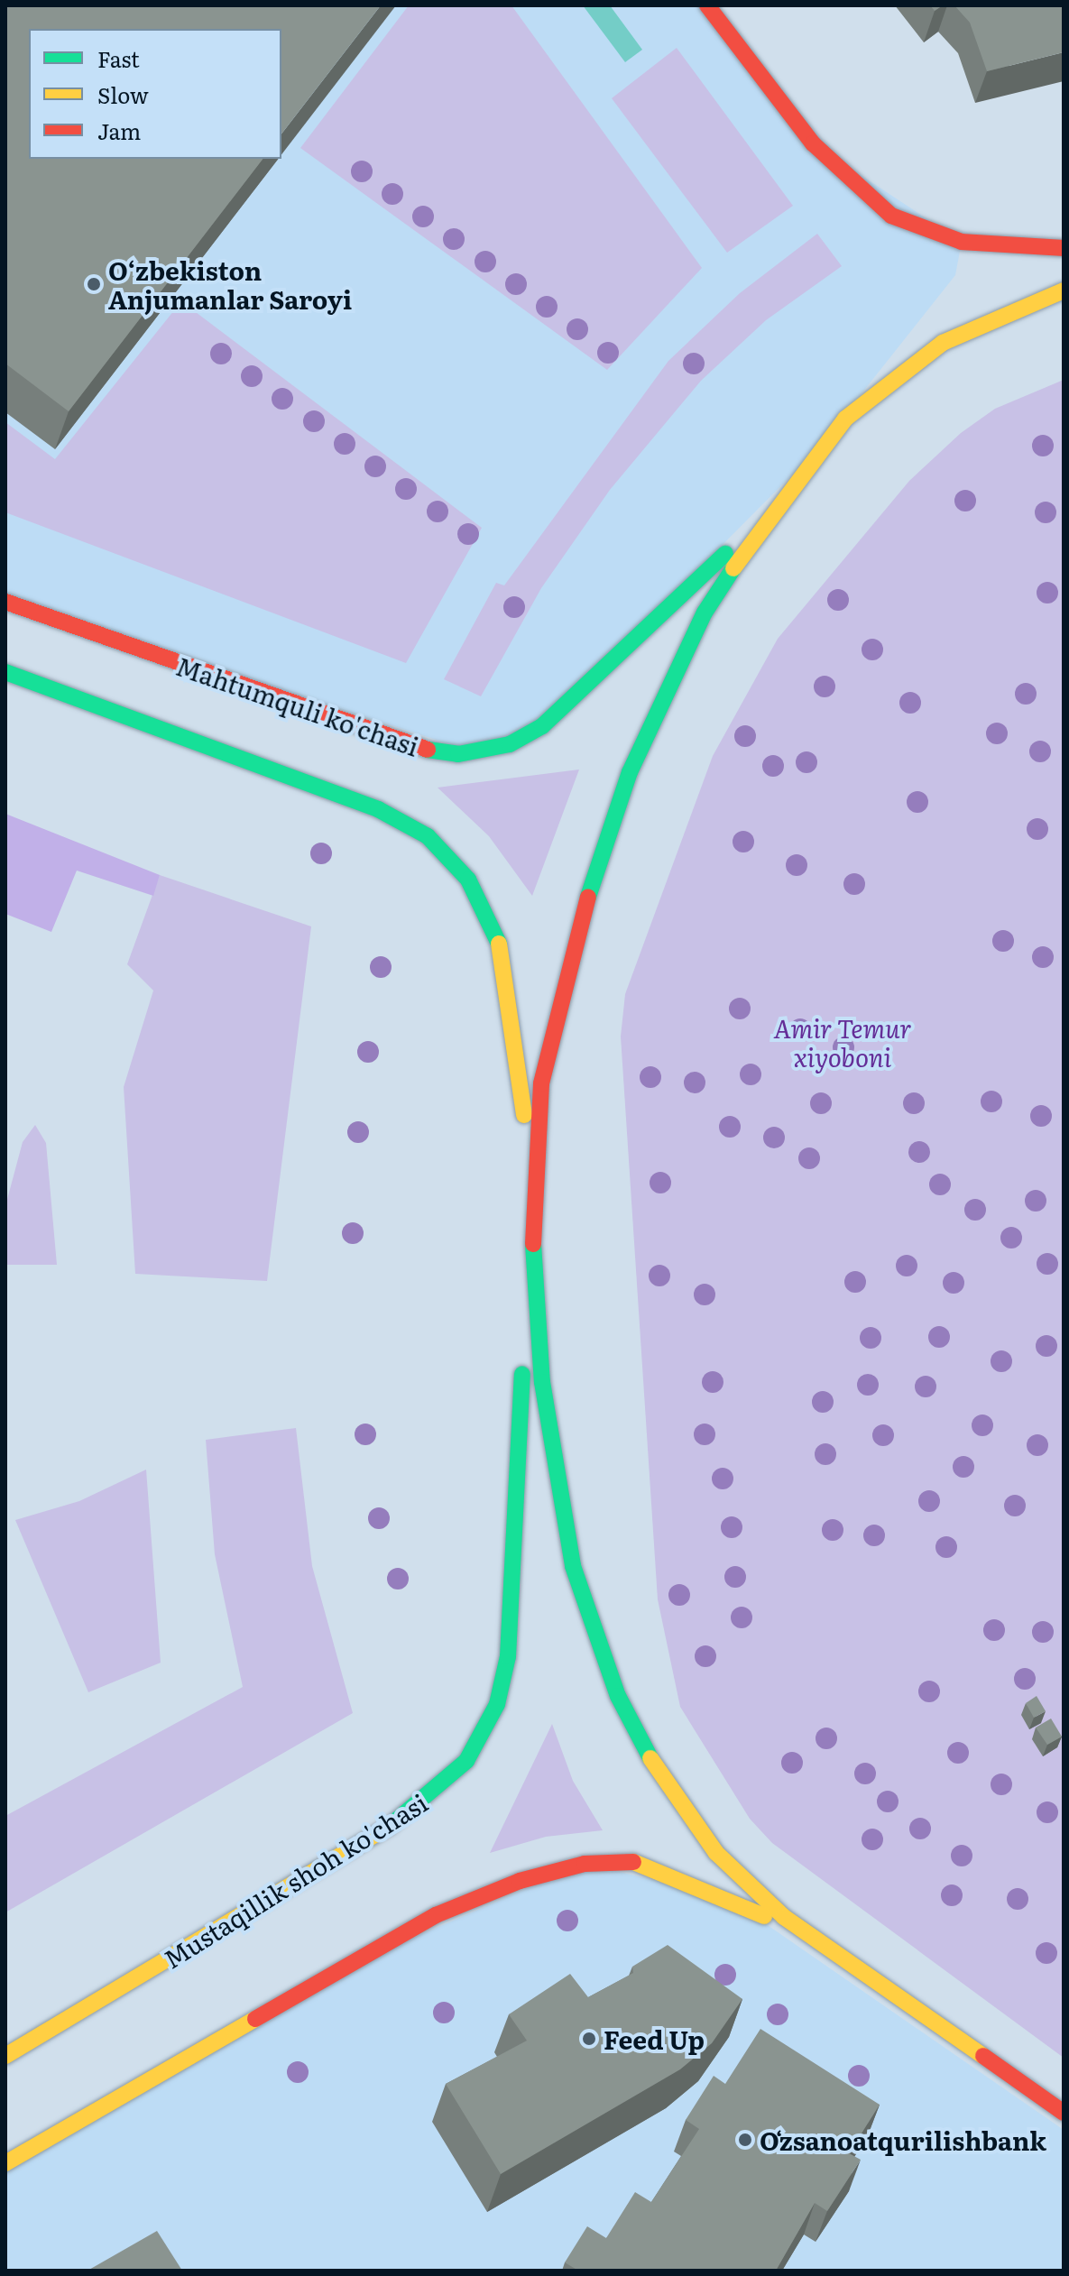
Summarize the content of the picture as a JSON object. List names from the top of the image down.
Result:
{
  "streets": {
    "main road": ["Mahtumquli ko'chasi", "Mustaqillik shoh ko'chasi"]
  },
  "parks": ["Amir Temur xiyoboni"],
  "places": ["O‘zbekiston Anjumanlar Saroyi", "Feed Up", "Oʻzsanoatqurilishbank"],
  "legend": ["Fast", "Slow", "Jam"]
}
